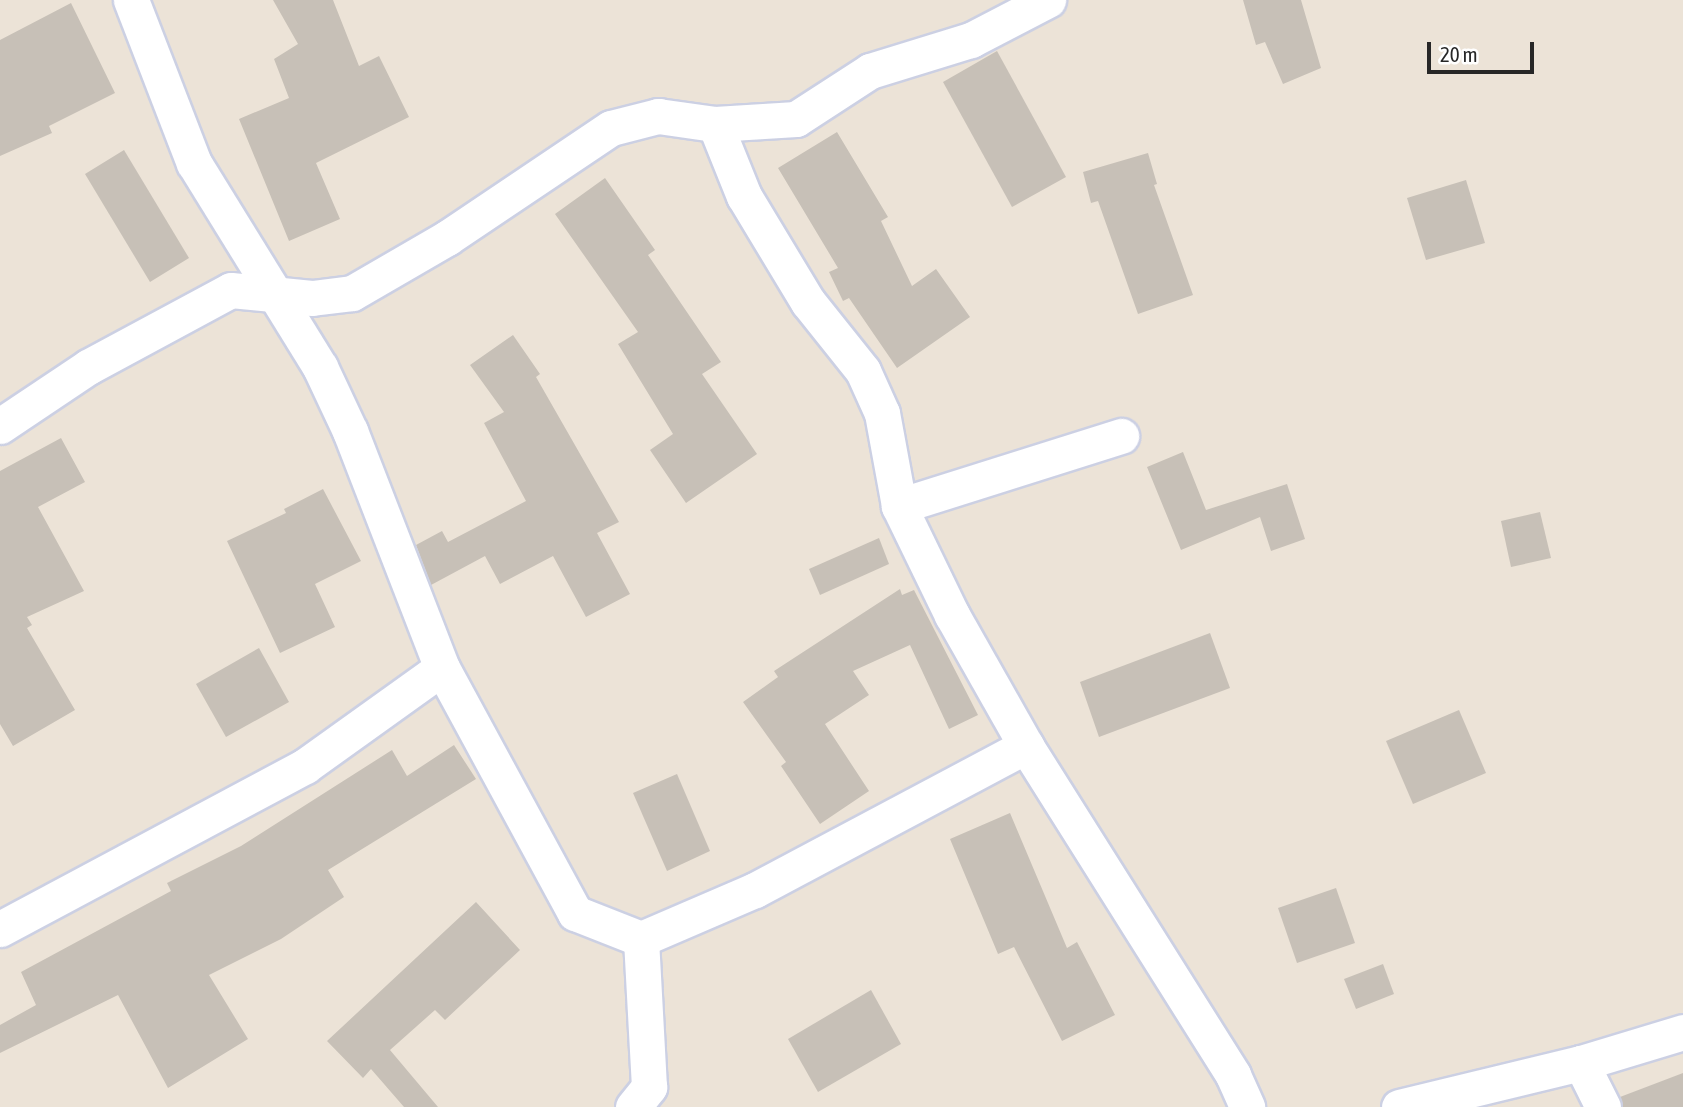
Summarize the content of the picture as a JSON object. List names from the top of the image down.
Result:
{
  "scale_bar": "20 m"
}
